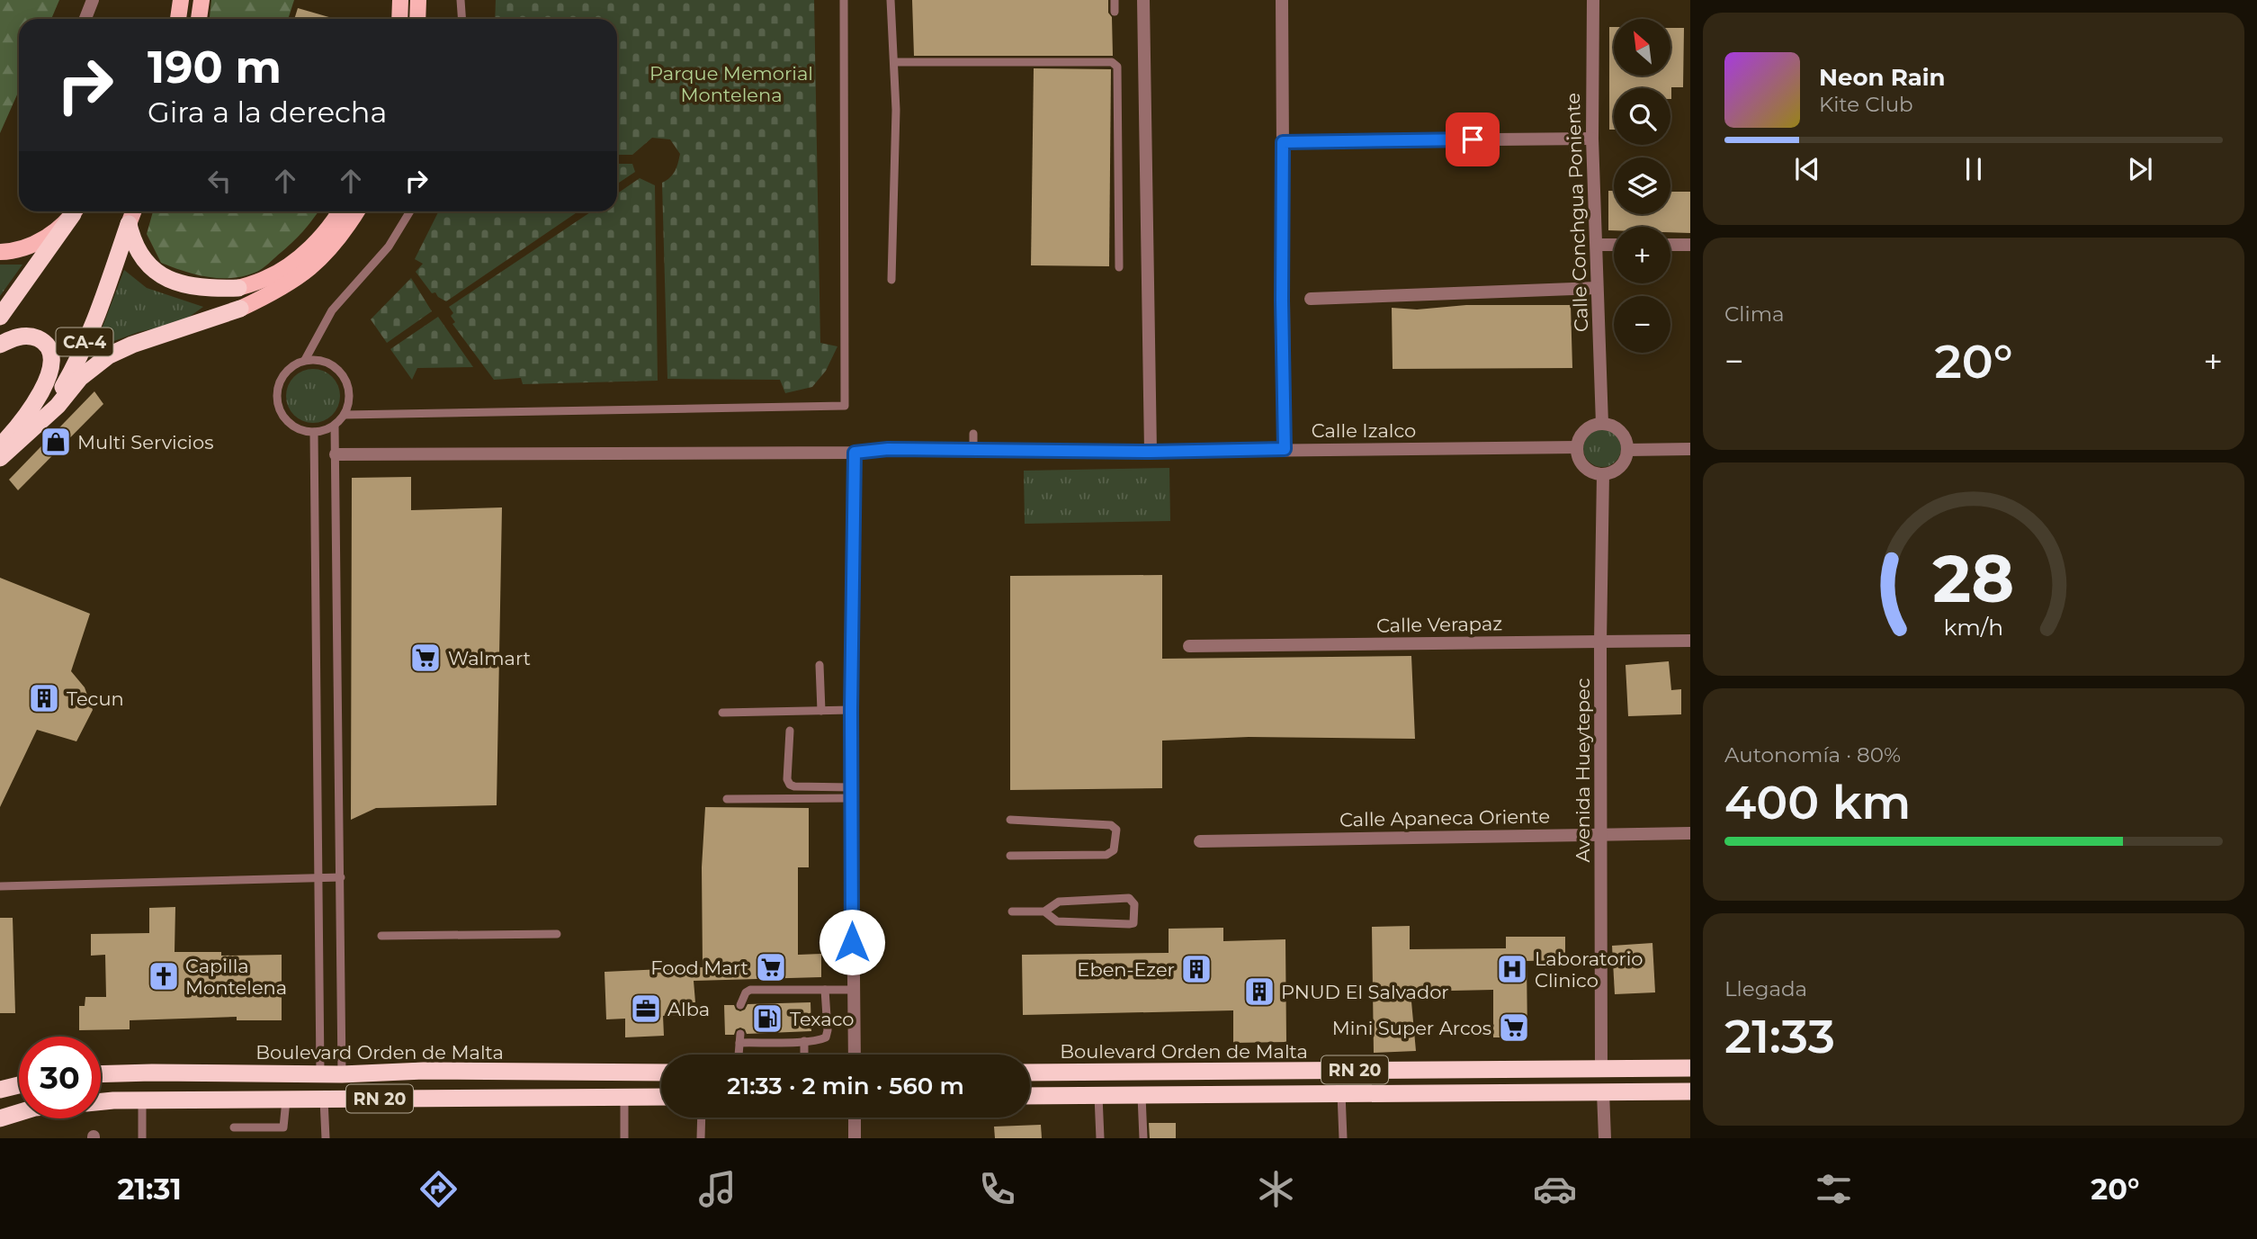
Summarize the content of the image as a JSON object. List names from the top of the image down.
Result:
{
  "streets": {
    "highway": ["CA-4", "Boulevard Orden de Malta", "RN 20"],
    "street": [
      "Calle Conchgua Poniente",
      "Calle Izalco",
      "Calle Verapaz",
      "Avenida Hueytepec",
      "Calle Apaneca Oriente"
    ]
  },
  "crossings": [
    ["Calle Conchgua Poniente", "Calle Izalco"],
    ["Calle Conchgua Poniente", "Avenida Hueytepec"],
    ["Calle Izalco", "Avenida Hueytepec"],
    ["Calle Verapaz", "Avenida Hueytepec"],
    ["Avenida Hueytepec", "Calle Apaneca Oriente"],
    ["Avenida Hueytepec", "Boulevard Orden de Malta"]
  ],
  "parks": ["Parque Memorial Montelena"],
  "places": {
    "shop": ["Multi Servicios"],
    "supermarket": ["Walmart", "Food Mart", "Mini Super Arcos"],
    "building": ["Tecun", "Eben-Ezer", "PNUD El Salvador"],
    "hospital": ["Laboratorio Clinico"],
    "church": ["Capilla Montelena"],
    "office": ["Alba"],
    "fuel station": ["Texaco"]
  },
  "north": "top left",
  "page": {
    "map_buttons": ["+", "−"],
    "turn": ["190 m", "Gira a la derecha"],
    "song": ["Neon Rain", "Kite Club"],
    "tile": [
      "Clima",
      ["Autonomía · 80%", "400 km"],
      ["Llegada", "21:33"]
    ],
    "heat": ["−", "20°", "+"],
    "limit": "30",
    "trip": "21:33 · 2 min · 560 m",
    "tabs": ["21:31", "20°"],
    "gauge": ["28", "km/h"]
  }
}
